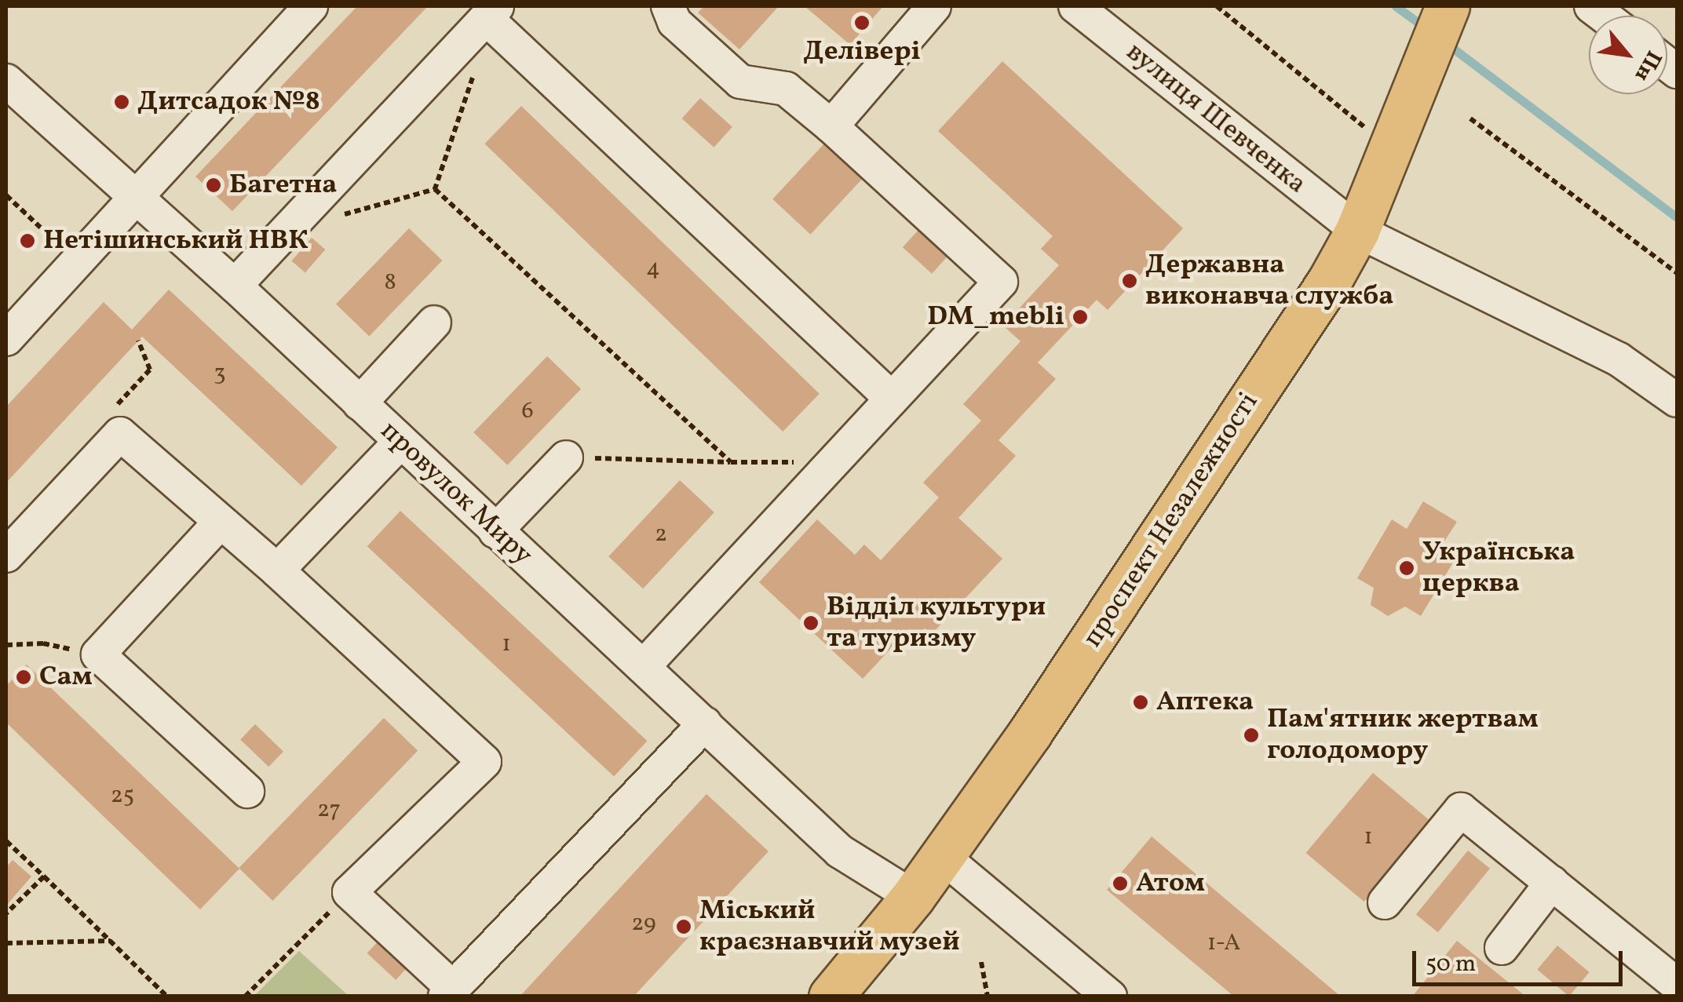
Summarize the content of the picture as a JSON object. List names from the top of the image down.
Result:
{
  "streets": {
    "main road": ["проспект Незалежності"],
    "street": ["вулиця Шевченка", "провулок Миру"]
  },
  "crossings": [
    ["вулиця Шевченка", "проспект Незалежності"],
    ["провулок Миру", "проспект Незалежності"]
  ],
  "places": [
    "Делівері",
    "Дитсадок №8",
    "Багетна",
    "Нетішинський НВК",
    "Державна виконавча служба",
    "DM_mebli",
    "Українська церква",
    "Відділ культури та туризму",
    "Сам",
    "Аптека",
    "Пам'ятник жертвам голодомору",
    "Атом",
    "Міський краєзнавчий музей"
  ],
  "house_numbers": [
    "4",
    "8",
    "3",
    "6",
    "2",
    "1",
    "25",
    "27",
    "1",
    "29",
    "1-А"
  ],
  "scale_bar": "50 m",
  "north": "bottom right"
}
